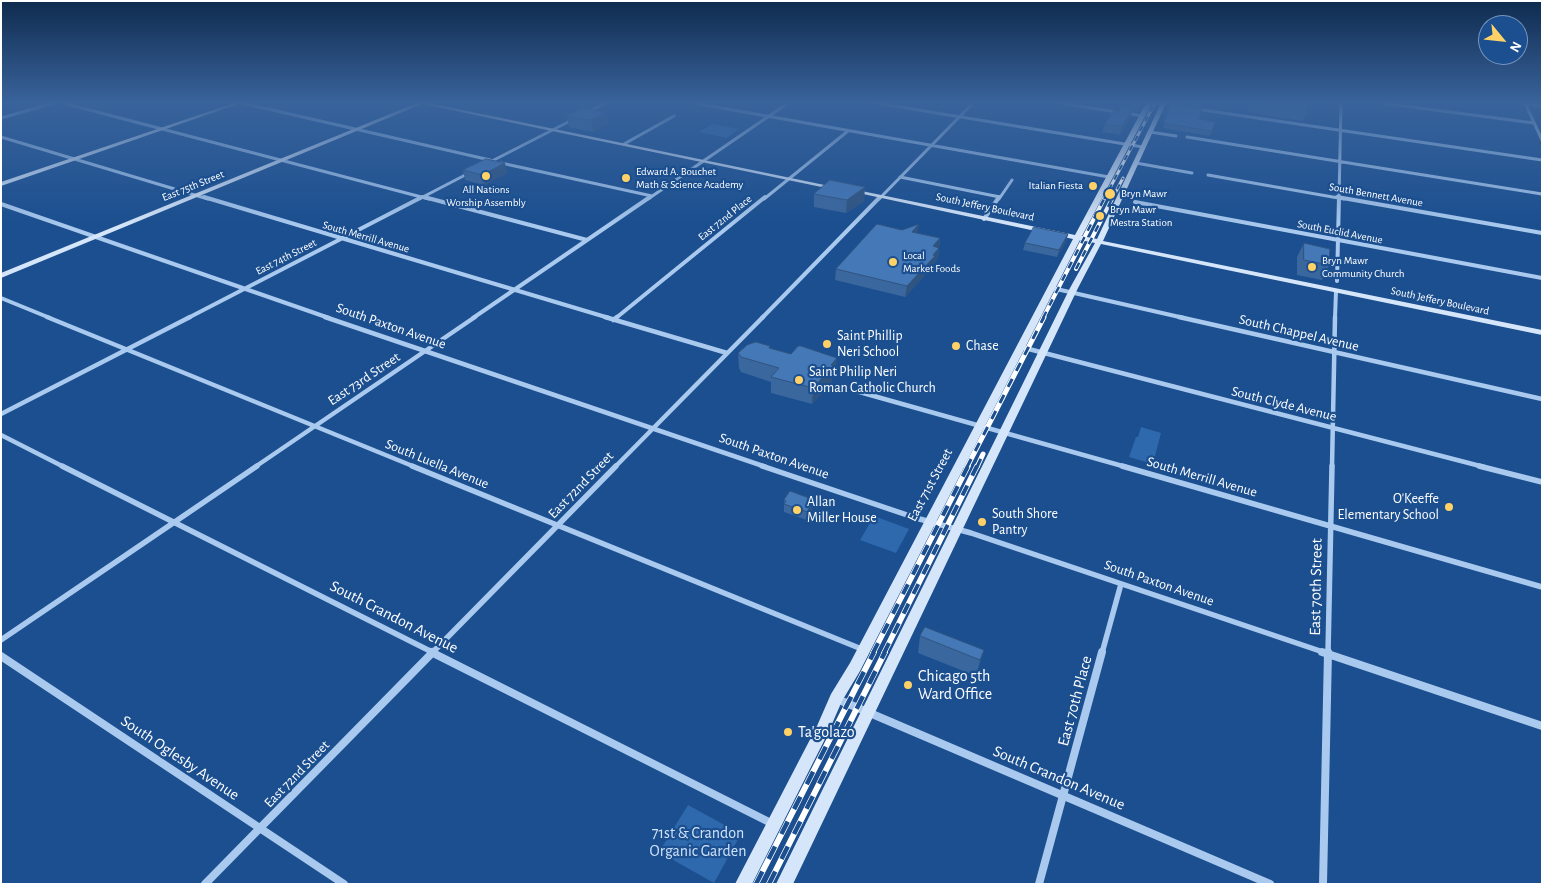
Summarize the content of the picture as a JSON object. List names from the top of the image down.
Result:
{
  "streets": {
    "main road": ["East 75th Street", "South Jeffery Boulevard", "East 71st Street"],
    "street": [
      "South Bennett Avenue",
      "East 72nd Place",
      "South Euclid Avenue",
      "South Merrill Avenue",
      "East 74th Street",
      "South Paxton Avenue",
      "South Chappel Avenue",
      "East 73rd Street",
      "South Clyde Avenue",
      "South Luella Avenue",
      "East 72nd Street",
      "East 70th Street",
      "South Crandon Avenue",
      "East 70th Place",
      "South Oglesby Avenue"
    ]
  },
  "crossings": [
    ["East 75th Street", "South Merrill Avenue"],
    ["East 75th Street", "South Paxton Avenue"],
    ["South Jeffery Boulevard", "East 72nd Place"],
    ["South Jeffery Boulevard", "East 73rd Street"],
    ["South Jeffery Boulevard", "East 72nd Street"],
    ["South Jeffery Boulevard", "East 71st Street"],
    ["South Jeffery Boulevard", "East 70th Street"],
    ["East 72nd Place", "South Merrill Avenue"],
    ["South Merrill Avenue", "East 74th Street"],
    ["South Merrill Avenue", "East 73rd Street"],
    ["South Merrill Avenue", "East 72nd Street"],
    ["South Merrill Avenue", "East 71st Street"],
    ["South Merrill Avenue", "East 70th Street"],
    ["East 74th Street", "South Paxton Avenue"],
    ["East 74th Street", "South Luella Avenue"],
    ["South Paxton Avenue", "East 73rd Street"],
    ["South Paxton Avenue", "East 72nd Street"],
    ["South Paxton Avenue", "East 71st Street"],
    ["South Paxton Avenue", "East 70th Street"],
    ["South Paxton Avenue", "East 70th Place"],
    ["South Chappel Avenue", "East 71st Street"],
    ["South Chappel Avenue", "East 70th Street"],
    ["East 73rd Street", "South Luella Avenue"],
    ["East 73rd Street", "South Crandon Avenue"],
    ["South Clyde Avenue", "East 71st Street"],
    ["South Clyde Avenue", "East 70th Street"],
    ["South Luella Avenue", "East 72nd Street"],
    ["South Luella Avenue", "East 71st Street"],
    ["East 72nd Street", "South Crandon Avenue"],
    ["East 72nd Street", "South Oglesby Avenue"],
    ["East 71st Street", "South Crandon Avenue"],
    ["South Crandon Avenue", "East 70th Place"]
  ],
  "parks": ["71st & Crandon Organic Garden"],
  "places": [
    "All Nations Worship Assembly",
    "Edward A. Bouchet Math & Science Academy",
    "Italian Fiesta",
    "Bryn Mawr",
    "Bryn Mawr Mestra Station",
    "Local Market Foods",
    "Bryn Mawr Community Church",
    "Saint Phillip Neri School",
    "Chase",
    "Saint Philip Neri Roman Catholic Church",
    "O'Keeffe Elementary School",
    "Allan Miller House",
    "South Shore Pantry",
    "Chicago 5th Ward Office",
    "Ta'golazo"
  ],
  "north": "bottom right"
}
